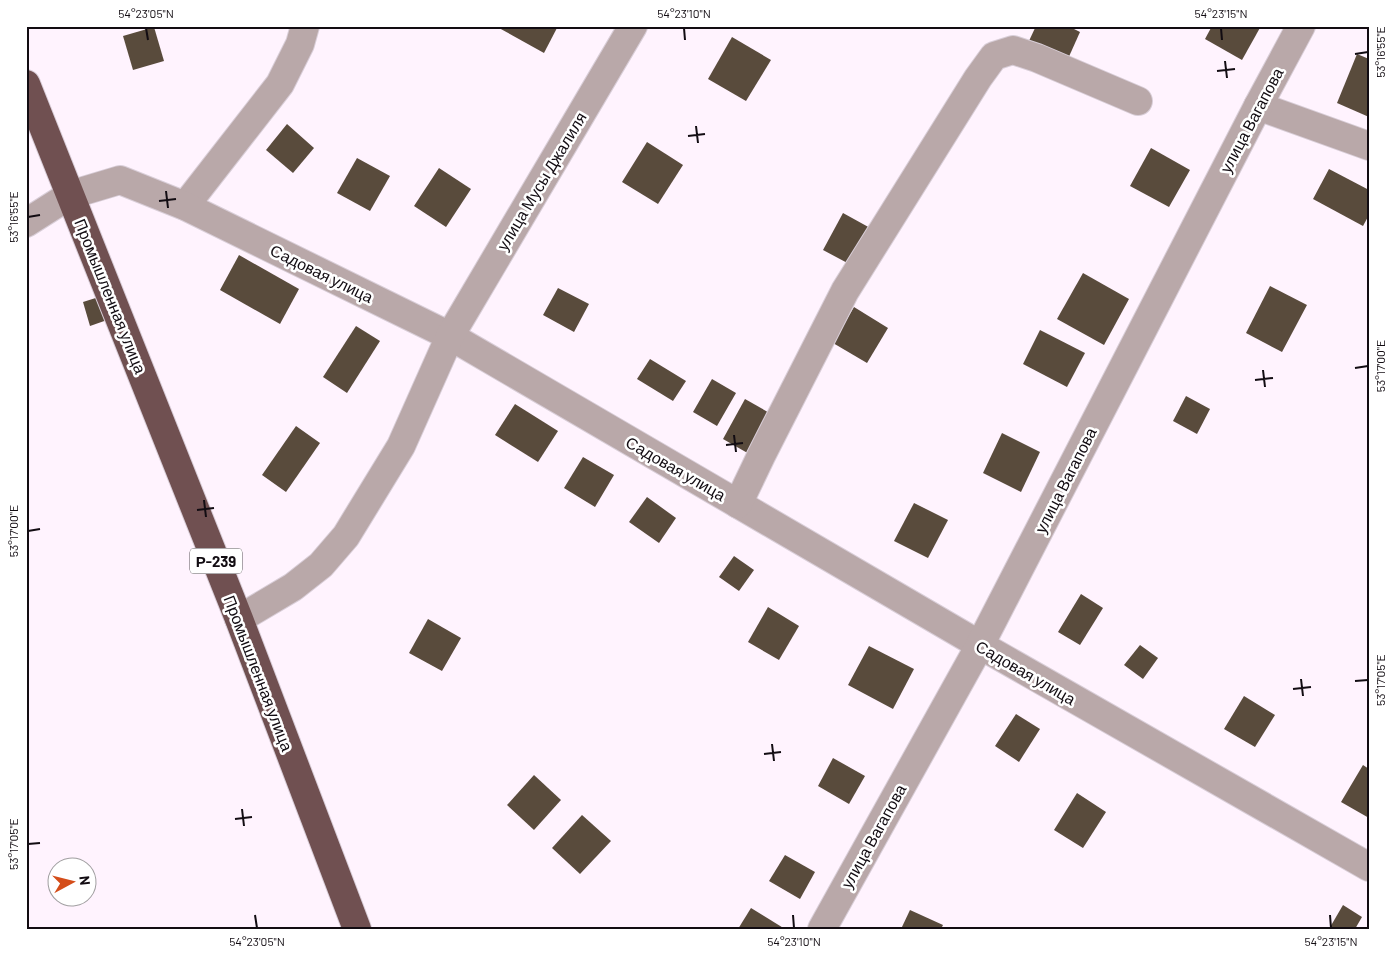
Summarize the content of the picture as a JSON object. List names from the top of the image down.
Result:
{
  "streets": {
    "highway": ["Промышленная улица", "Р-239"],
    "street": ["улица Вагапова", "улица Мусы Джалиля", "Садовая улица"]
  },
  "crossings": [
    ["улица Вагапова", "Садовая улица"],
    ["улица Мусы Джалиля", "Садовая улица"],
    ["улица Мусы Джалиля", "Промышленная улица"],
    ["Садовая улица", "Промышленная улица"],
    ["Садовая улица", "Р-239"],
    ["Промышленная улица", "Р-239"]
  ],
  "north": "right",
  "coordinates": [
    "54°23'05\"N",
    "54°23'10\"N",
    "54°23'15\"N",
    "53°16'55\"E",
    "53°17'00\"E",
    "53°17'05\"E"
  ]
}
